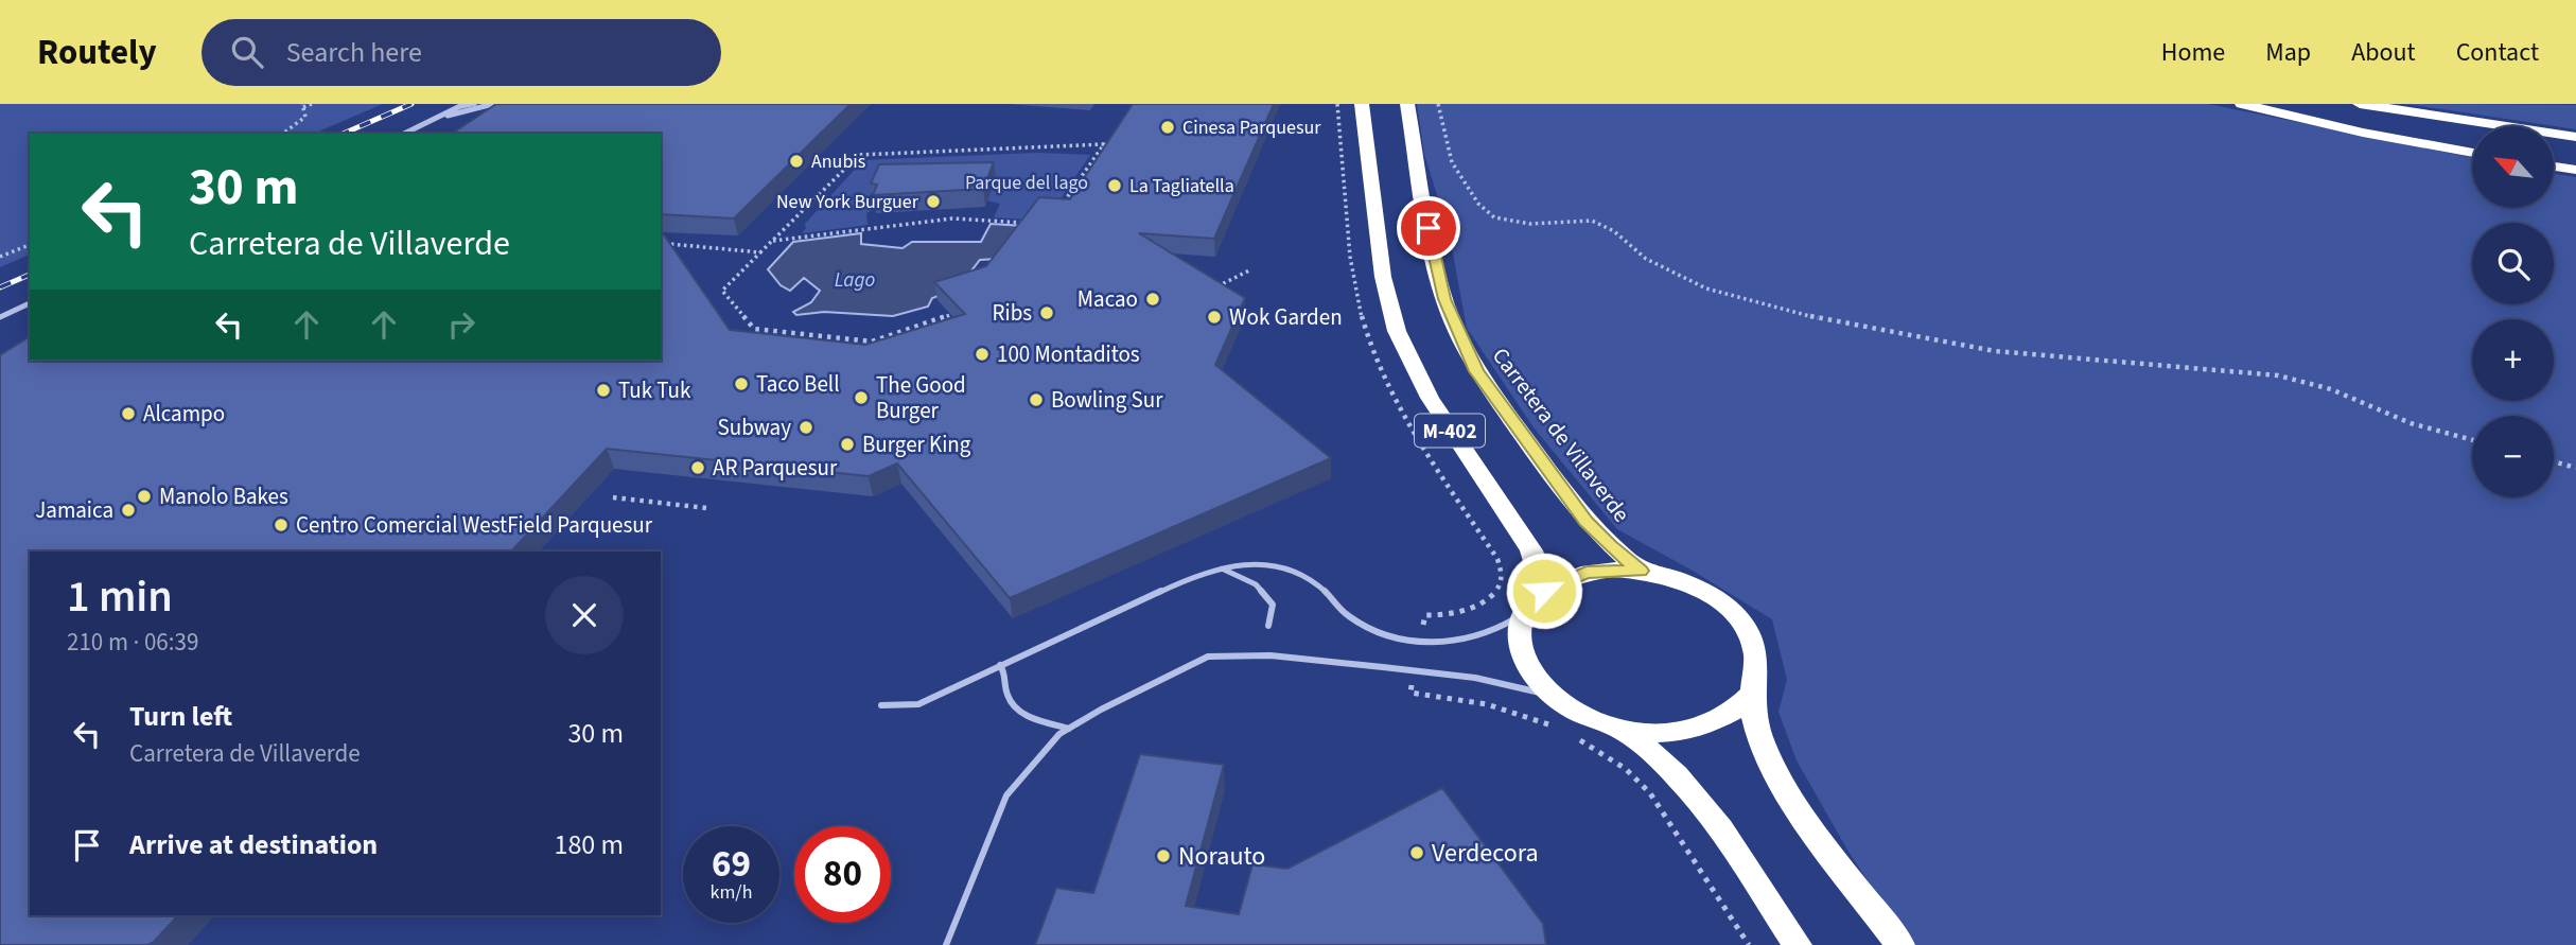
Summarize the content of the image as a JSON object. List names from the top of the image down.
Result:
{
  "streets": {
    "highway": ["M-402", "Carretera de Villaverde"]
  },
  "crossings": [
    ["M-402", "Carretera de Villaverde"]
  ],
  "water": ["Lago"],
  "parks": ["Parque del lago"],
  "places": [
    "Cinesa Parquesur",
    "Anubis",
    "La Tagliatella",
    "New York Burguer",
    "Macao",
    "Ribs",
    "Wok Garden",
    "100 Montaditos",
    "Taco Bell",
    "Tuk Tuk",
    "The Good Burger",
    "Bowling Sur",
    "Alcampo",
    "Subway",
    "Burger King",
    "AR Parquesur",
    "Manolo Bakes",
    "Jamaica",
    "Centro Comercial WestField Parquesur",
    "Verdecora",
    "Norauto"
  ],
  "north": "top left",
  "page": {
    "header": "Routely",
    "search": "Search here",
    "nav": [
      "Home",
      "Map",
      "About",
      "Contact"
    ],
    "map_buttons": ["+", "−"],
    "turn": ["30 m", "Carretera de Villaverde"],
    "heading": ["1 min", "210 m · 06:39"],
    "list": [
      {
        "name": "Turn left",
        "note": "Carretera de Villaverde",
        "value": "30 m"
      },
      {
        "name": "Arrive at destination",
        "value": "180 m"
      }
    ],
    "speed": "69 km/h",
    "limit": "80"
  }
}
